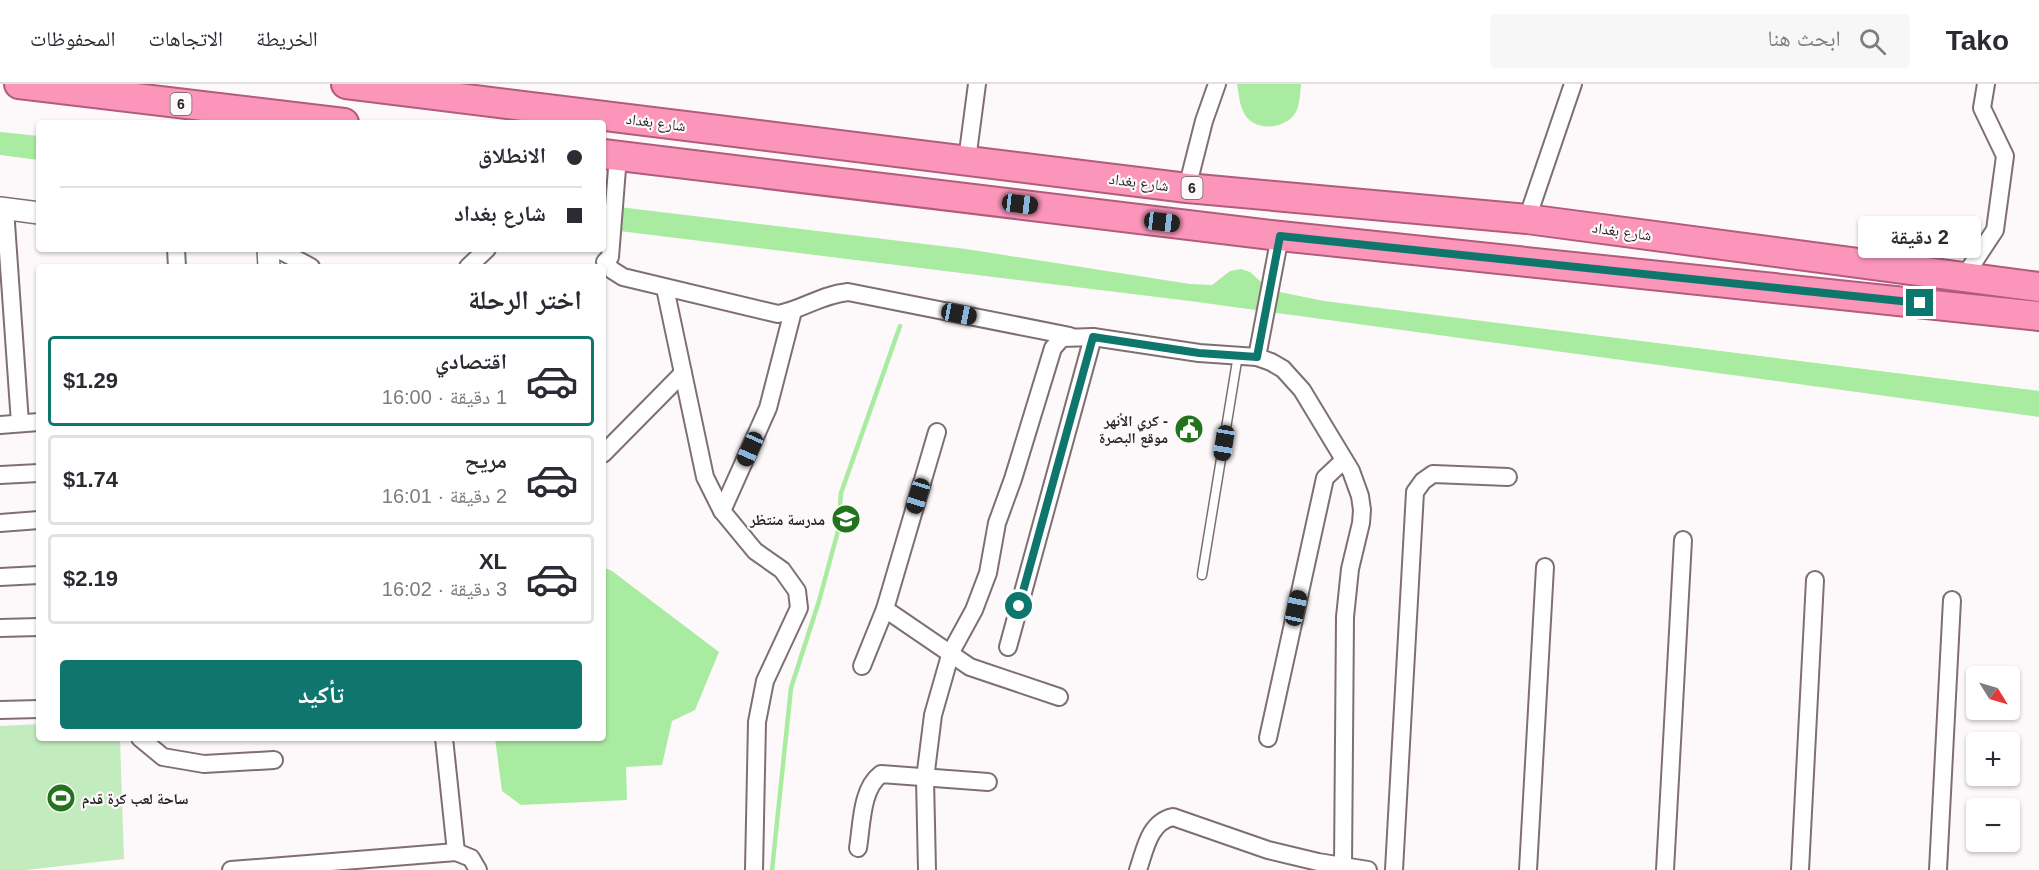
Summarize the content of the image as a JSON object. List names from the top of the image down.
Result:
{
  "streets": {
    "highway": ["6", "شارع بغداد"]
  },
  "places": {
    "public building": ["كري الأنهر - موقع البصرة"],
    "school or university": ["مدرسة منتظر"],
    "sports": ["ساحة لعب كرة قدم"]
  },
  "north": "bottom right",
  "page": {
    "header": "Tako",
    "search": "ابحث هنا",
    "nav": ["الخريطة", "الاتجاهات", "المحفوظات"],
    "banner": ["الانطلاق", "شارع بغداد"],
    "bubble": "2 دقيقة",
    "heading": "اختر الرحلة",
    "list": [
      {
        "name": "اقتصادي",
        "note": "1 دقيقة · 16:00",
        "value": "$1.29"
      },
      {
        "name": "مريح",
        "note": "2 دقيقة · 16:01",
        "value": "$1.74"
      },
      {
        "name": "XL",
        "note": "3 دقيقة · 16:02",
        "value": "$2.19"
      }
    ],
    "buttons": "تأكيد",
    "map_buttons": ["+", "−"]
  }
}
